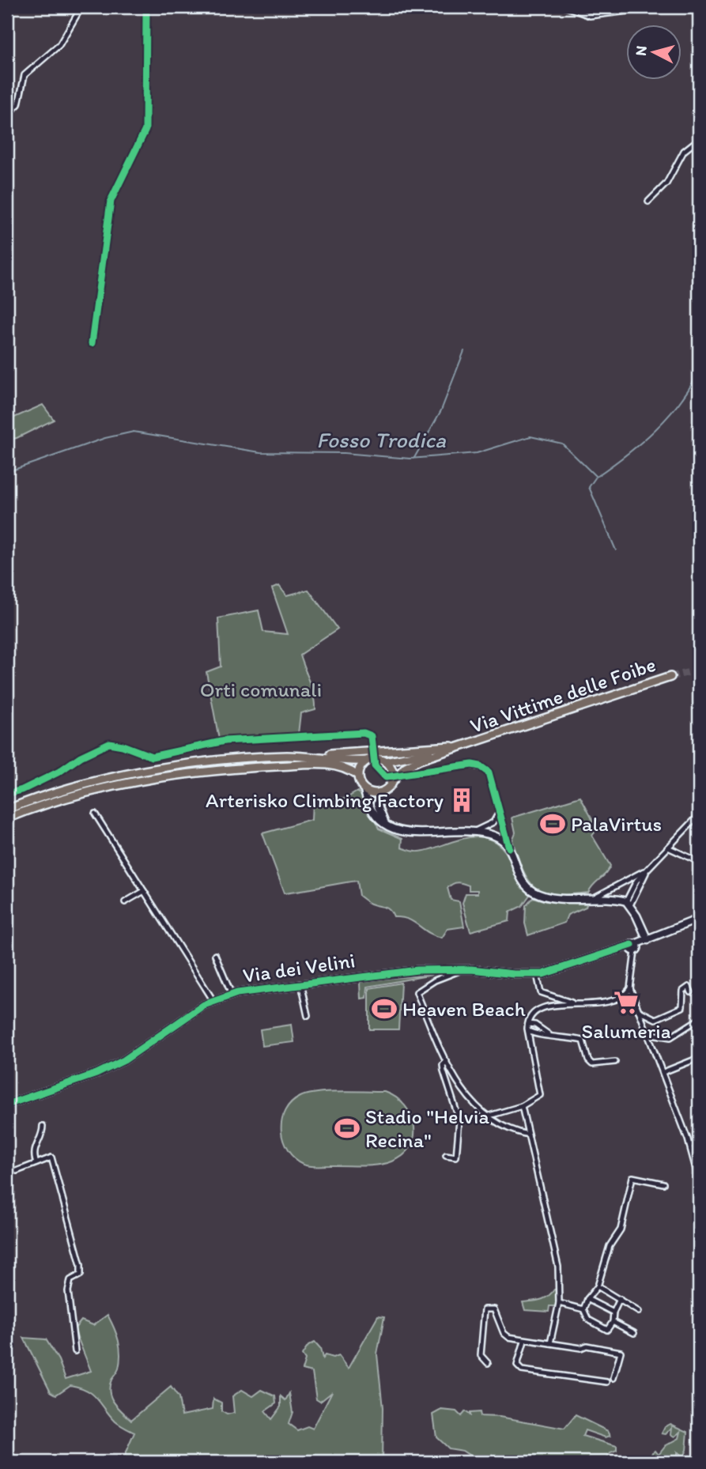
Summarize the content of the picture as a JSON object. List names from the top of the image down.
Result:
{
  "streets": {
    "main road": ["Via Vittime delle Foibe"],
    "street": ["Via dei Velini"]
  },
  "water": ["Fosso Trodica"],
  "parks": ["Orti comunali"],
  "places": {
    "building": ["Arterisko Climbing Factory"],
    "sports": ["PalaVirtus", "Heaven Beach", "Stadio \"Helvia Recina\""],
    "supermarket": ["Salumeria"]
  },
  "north": "left"
}
